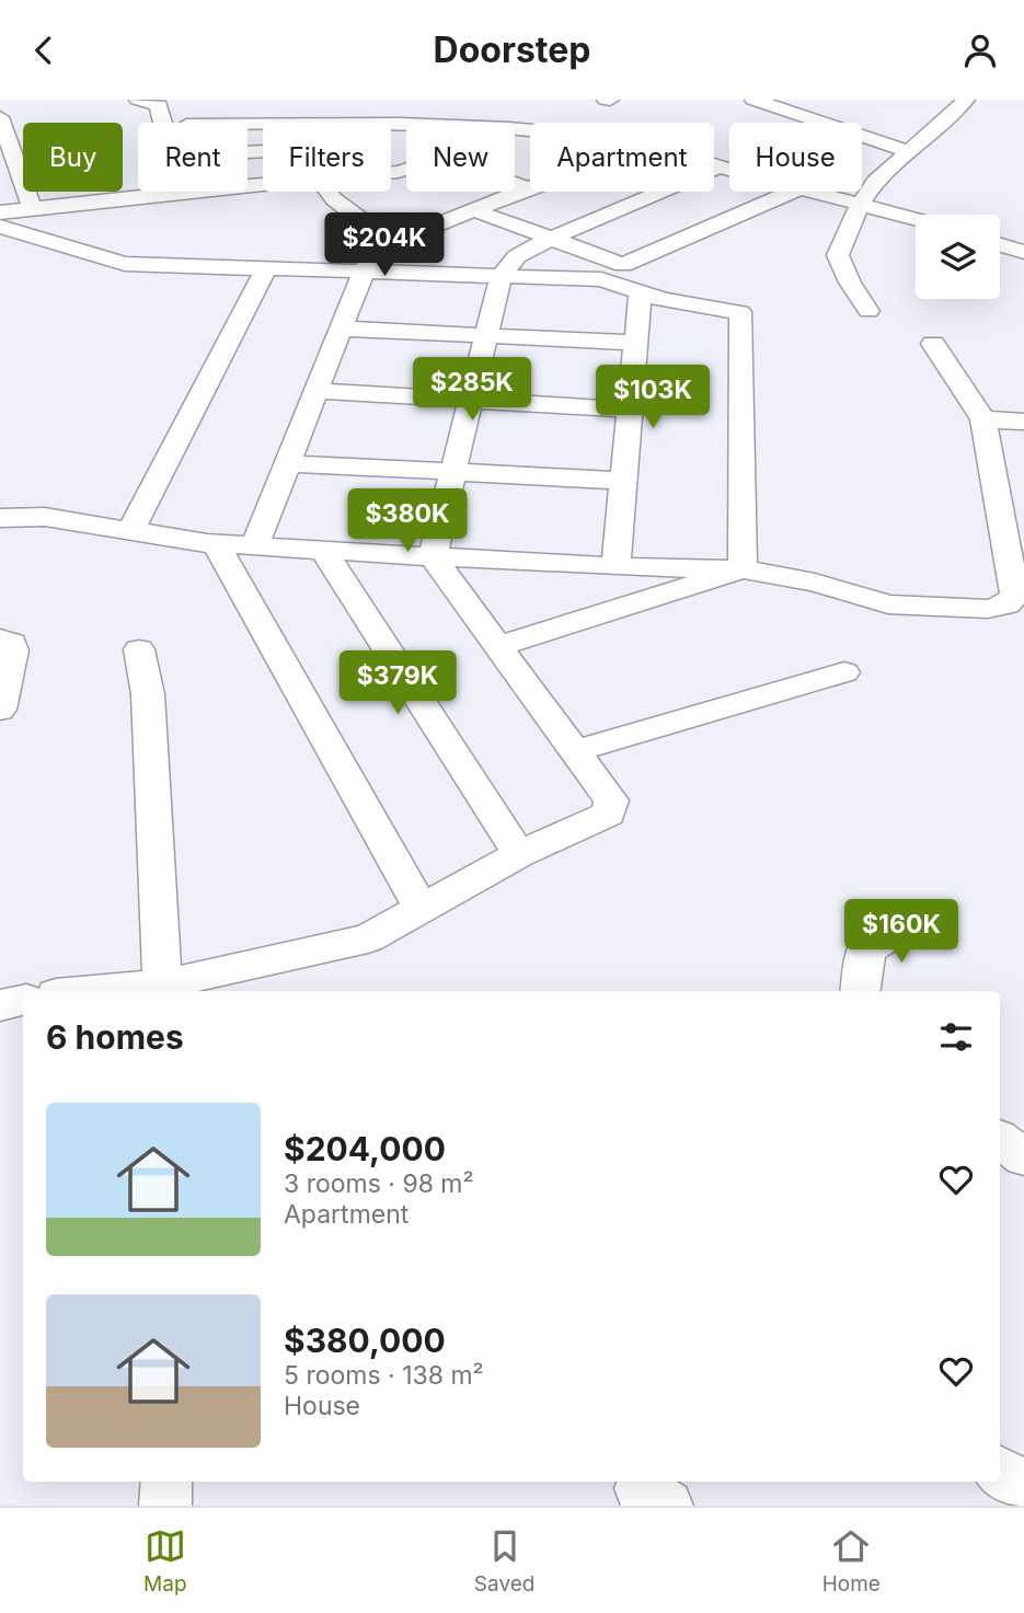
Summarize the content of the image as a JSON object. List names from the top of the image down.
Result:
{
  "page": {
    "header": "Doorstep",
    "chip": [
      "Buy",
      "Rent",
      "Filters",
      "New",
      "Apartment",
      "House"
    ],
    "price": [
      "$204K",
      "$285K",
      "$103K",
      "$380K",
      "$379K",
      "$160K"
    ],
    "heading": "6 homes",
    "list": [
      {
        "name": "$204,000",
        "note": "3 rooms · 98 m² · Apartment"
      },
      {
        "name": "$380,000",
        "note": "5 rooms · 138 m² · House"
      }
    ],
    "tabs": ["Map", "Saved", "Home"]
  }
}
